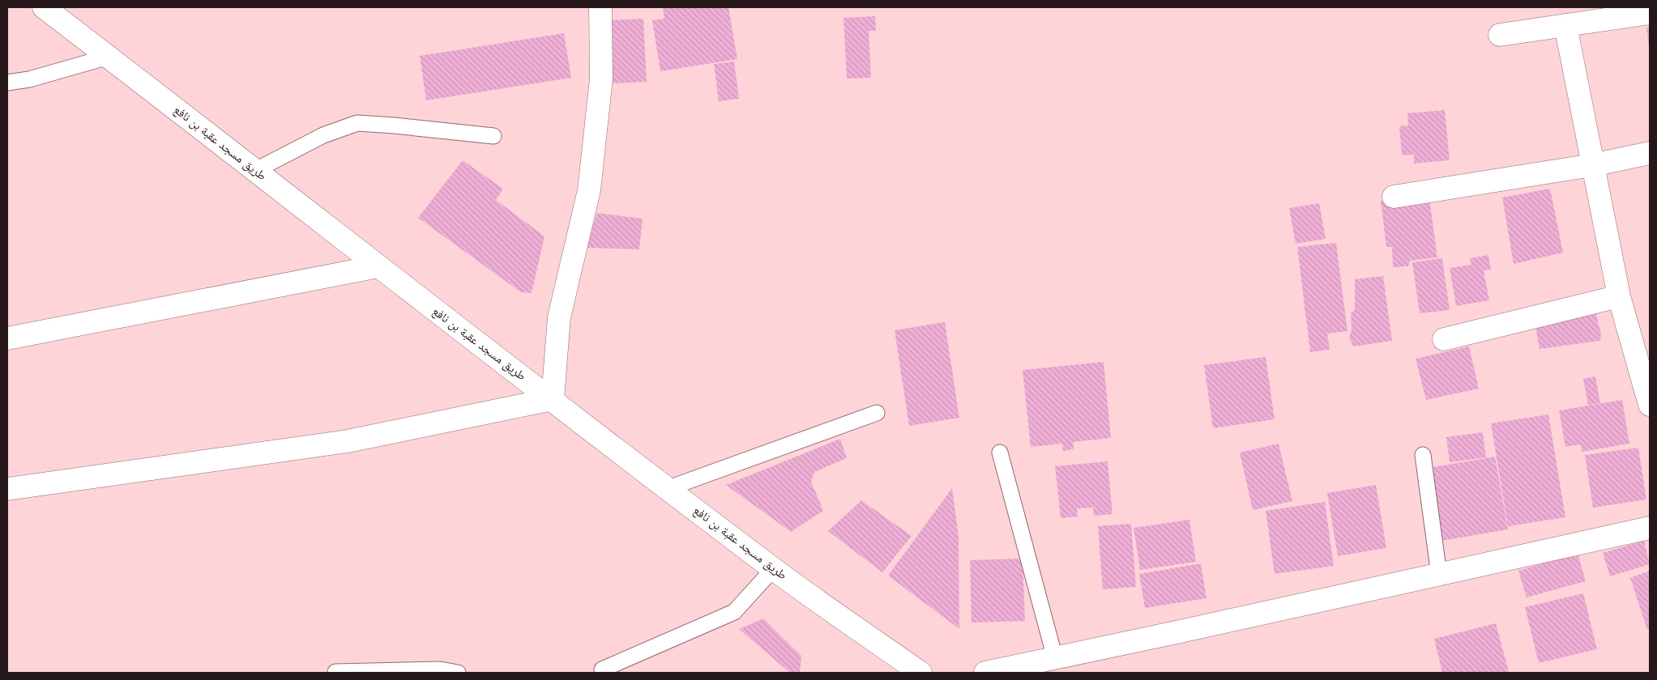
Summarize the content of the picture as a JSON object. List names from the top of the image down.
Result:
{
  "streets": {
    "street": ["طريق مسجد عقبة بن نافع"]
  }
}
